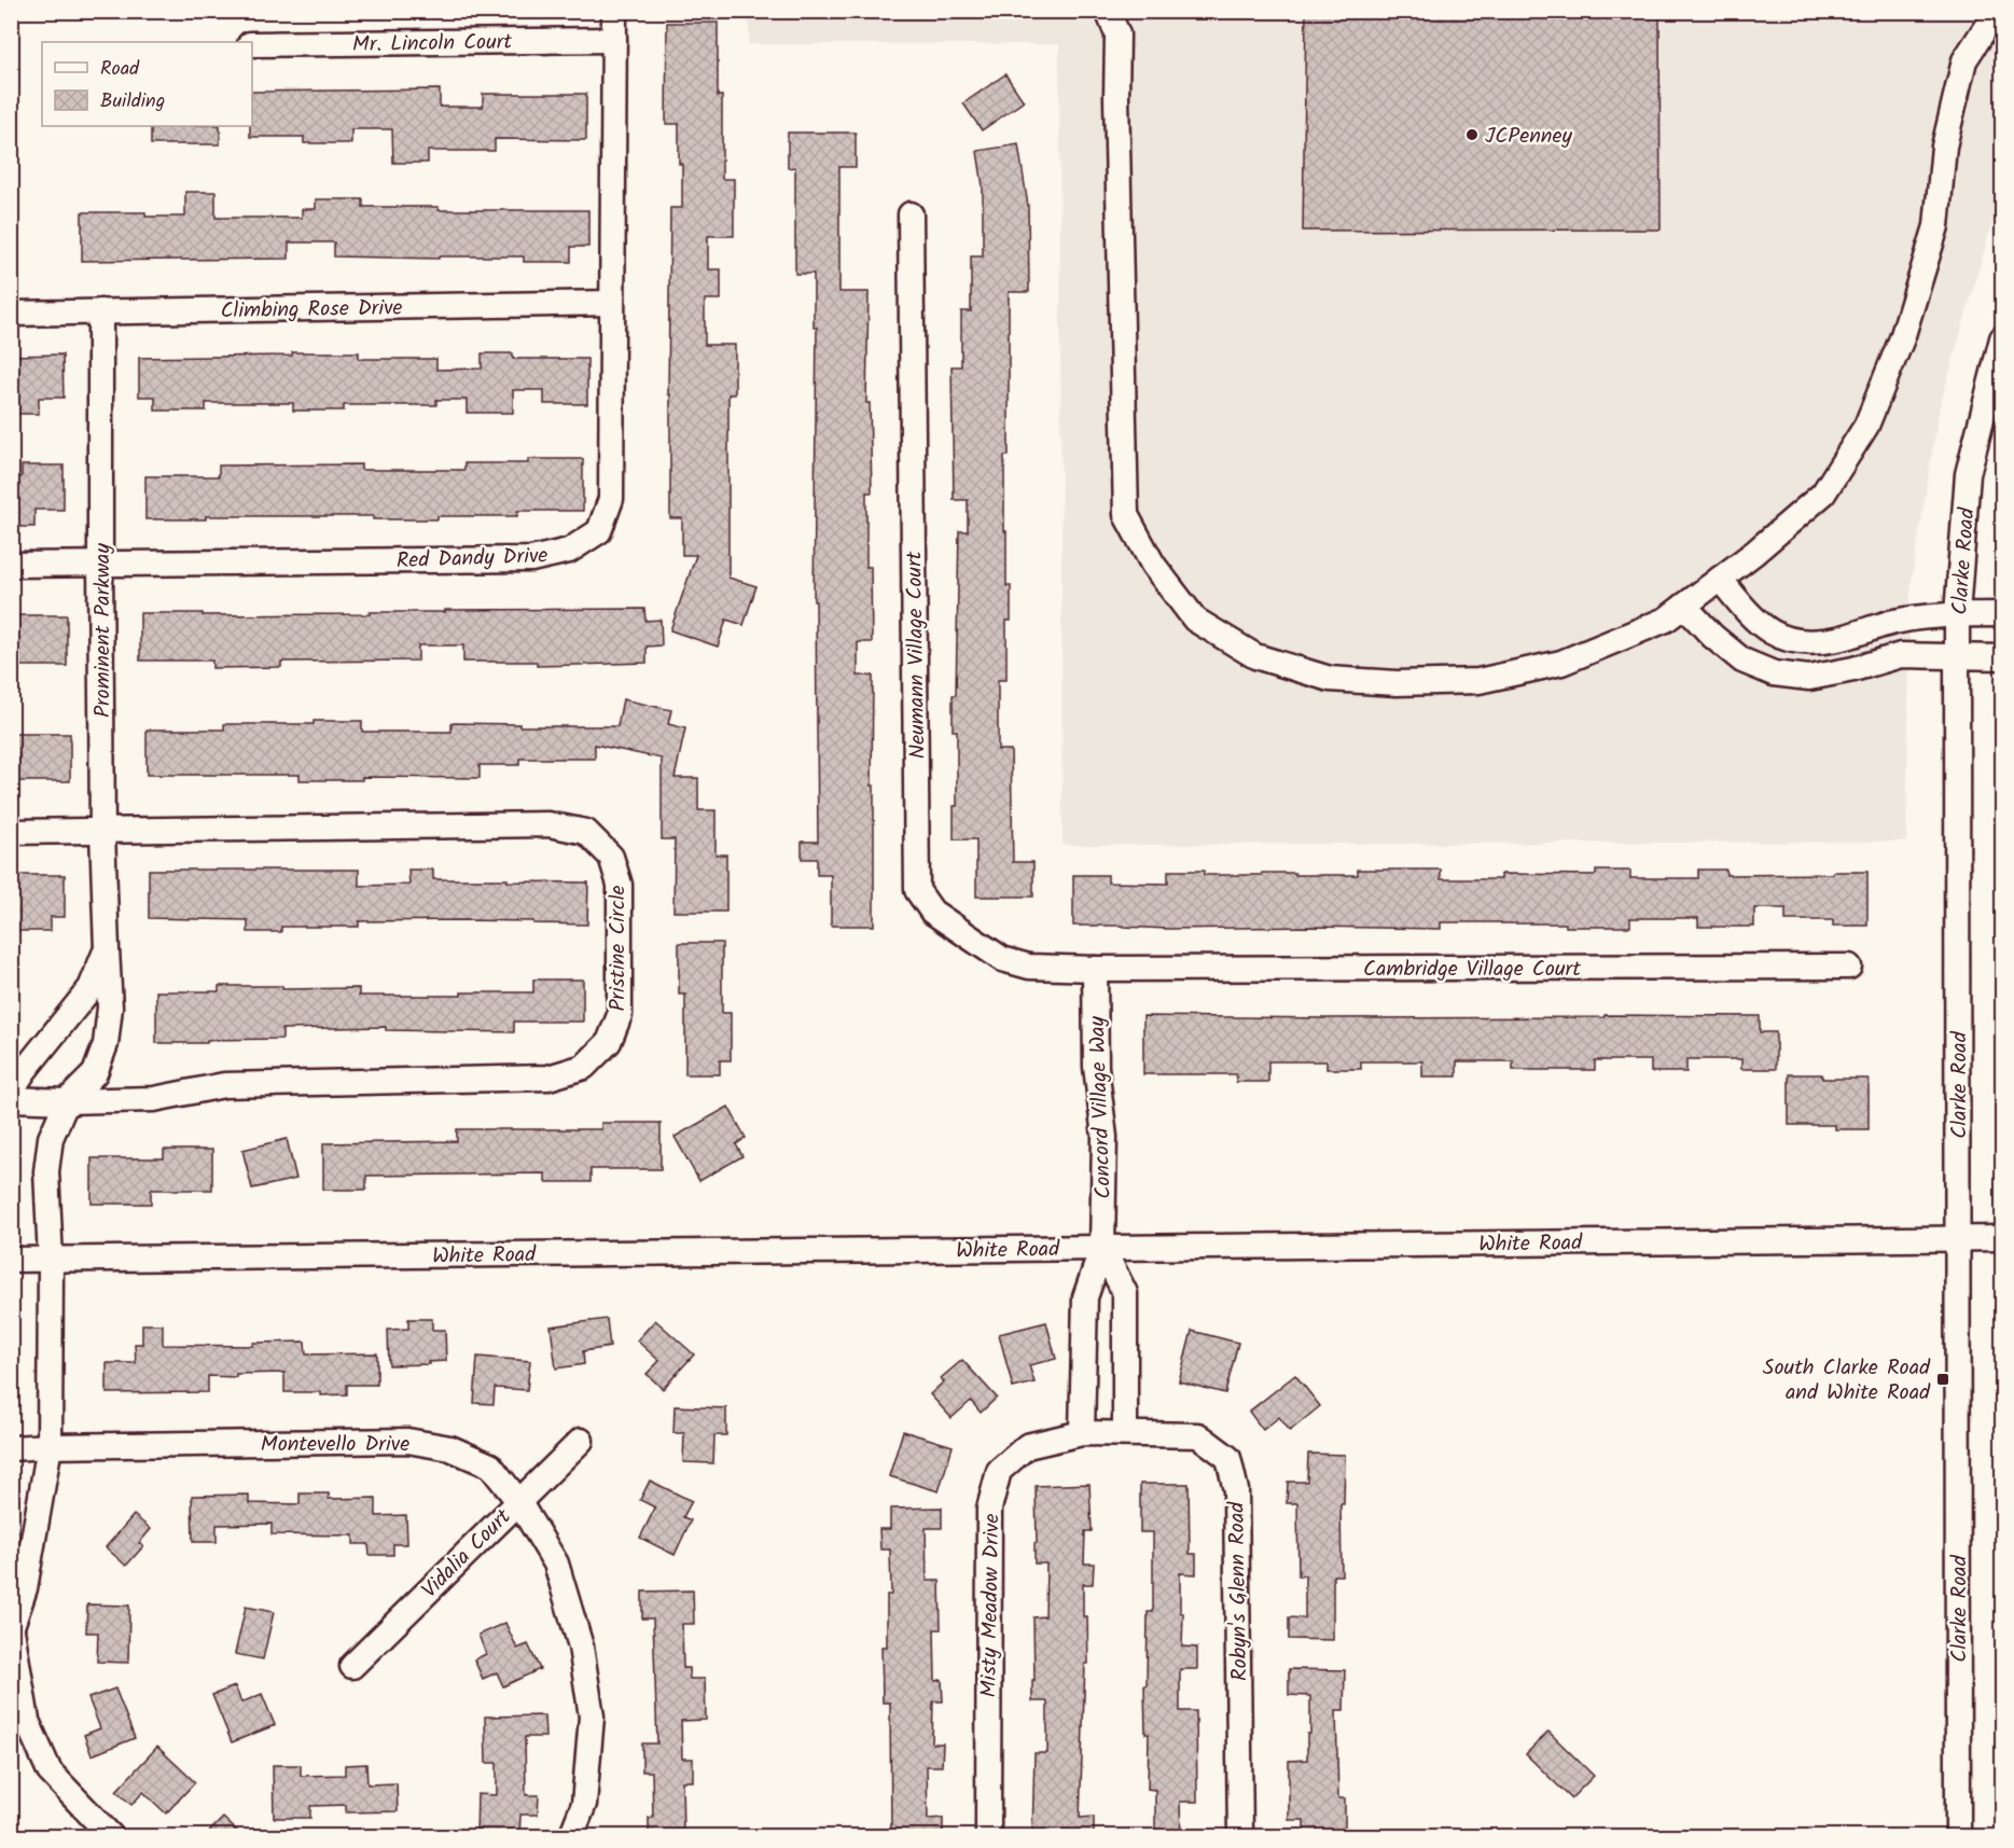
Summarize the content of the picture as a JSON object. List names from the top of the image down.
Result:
{
  "streets": {
    "street": [
      "Mr. Lincoln Court",
      "Climbing Rose Drive",
      "Red Dandy Drive",
      "Clarke Road",
      "Prominent Parkway",
      "Neumann Village Court",
      "Pristine Circle",
      "Cambridge Village Court",
      "Concord Village Way",
      "White Road",
      "Montevello Drive",
      "Vidalia Court",
      "Robyn's Glenn Road",
      "Misty Meadow Drive"
    ]
  },
  "crossings": [
    ["Mr. Lincoln Court", "Red Dandy Drive"],
    ["Climbing Rose Drive", "Red Dandy Drive"],
    ["Climbing Rose Drive", "Prominent Parkway"],
    ["Red Dandy Drive", "Prominent Parkway"],
    ["Clarke Road", "White Road"],
    ["Prominent Parkway", "Pristine Circle"],
    ["Prominent Parkway", "White Road"],
    ["Prominent Parkway", "Montevello Drive"],
    ["Neumann Village Court", "Cambridge Village Court"],
    ["Neumann Village Court", "Concord Village Way"],
    ["Cambridge Village Court", "Concord Village Way"],
    ["Concord Village Way", "White Road"],
    ["Montevello Drive", "Vidalia Court"],
    ["Robyn's Glenn Road", "Misty Meadow Drive"]
  ],
  "places": {
    "other": ["JCPenney"],
    "transit": ["South Clarke Road and White Road"]
  },
  "legend": ["Road", "Building"]
}
